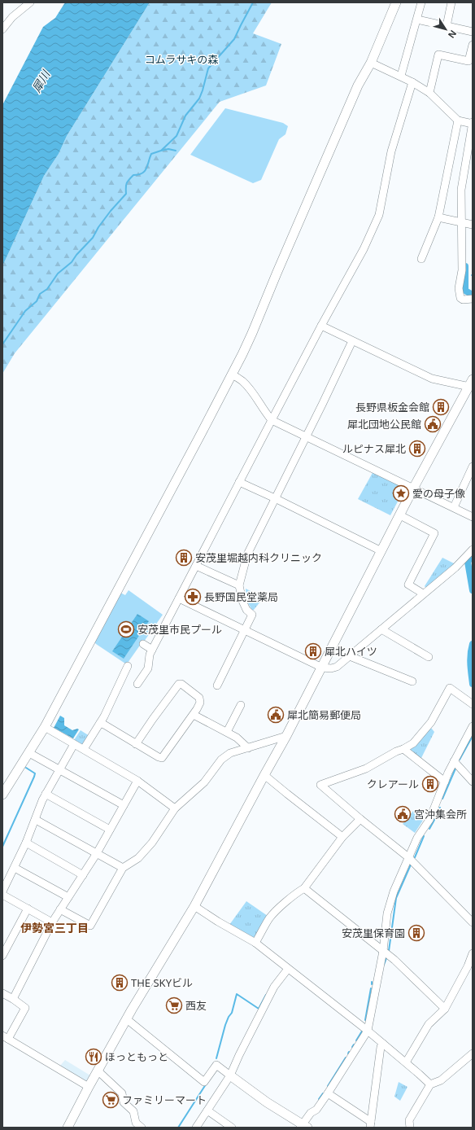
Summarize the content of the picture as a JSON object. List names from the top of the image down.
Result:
{
  "districts": ["伊勢宮三丁目"],
  "water": ["犀川"],
  "parks": ["コムラサキの森"],
  "places": {
    "building": [
      "長野県板金会館",
      "ルピナス犀北",
      "安茂里堀越内科クリニック",
      "犀北ハイツ",
      "クレアール",
      "安茂里保育園",
      "THE SKYビル"
    ],
    "public building": ["犀北団地公民館", "犀北簡易郵便局", "宮沖集会所"],
    "place": ["愛の母子像"],
    "pharmacy": ["長野国民堂薬局"],
    "sports": ["安茂里市民プール"],
    "supermarket": ["西友", "ファミリーマート"],
    "restaurant": ["ほっともっと"]
  },
  "north": "bottom right"
}
